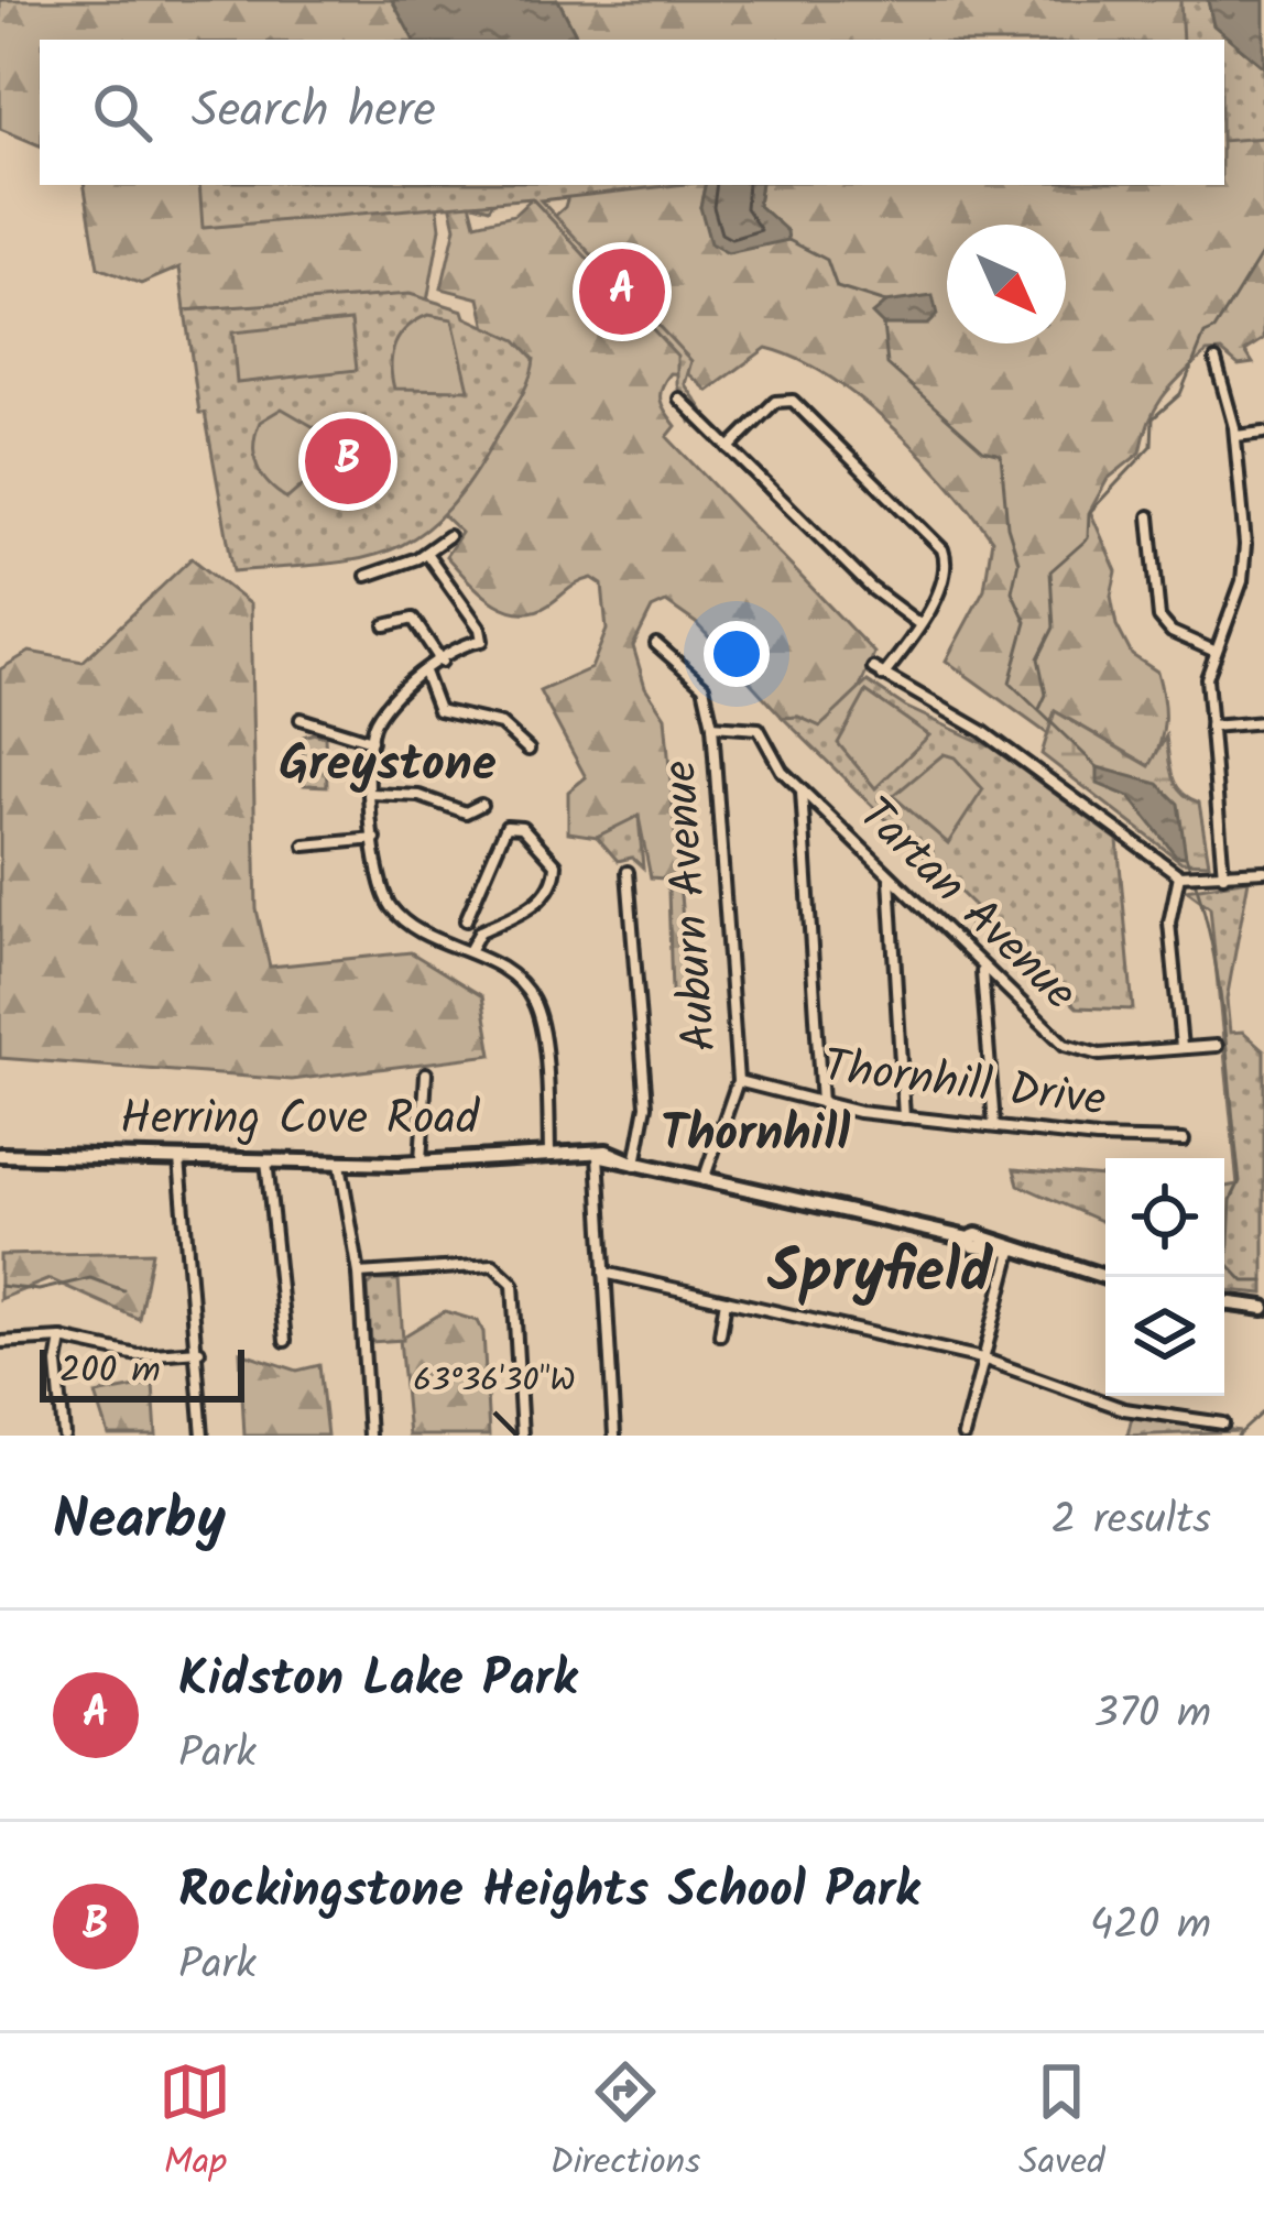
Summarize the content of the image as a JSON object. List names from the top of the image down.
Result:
{
  "streets": {
    "main road": ["Herring Cove Road"],
    "street": ["Tartan Avenue", "Auburn Avenue", "Thornhill Drive"]
  },
  "crossings": [
    ["Tartan Avenue", "Auburn Avenue"],
    ["Auburn Avenue", "Thornhill Drive"],
    ["Auburn Avenue", "Herring Cove Road"]
  ],
  "districts": ["Greystone", "Thornhill", "Spryfield"],
  "scale_bar": "200 m",
  "north": "bottom right",
  "page": {
    "search": "Search here",
    "pins": ["A", "B"],
    "scale": "200 m",
    "heading": ["Nearby", "2 results"],
    "list": [
      {
        "mark": "A",
        "name": "Kidston Lake Park",
        "note": "Park",
        "value": "370 m"
      },
      {
        "mark": "B",
        "name": "Rockingstone Heights School Park",
        "note": "Park",
        "value": "420 m"
      }
    ],
    "nav": ["Map", "Directions", "Saved"]
  },
  "coordinates": ["63°36'30\"W"]
}
